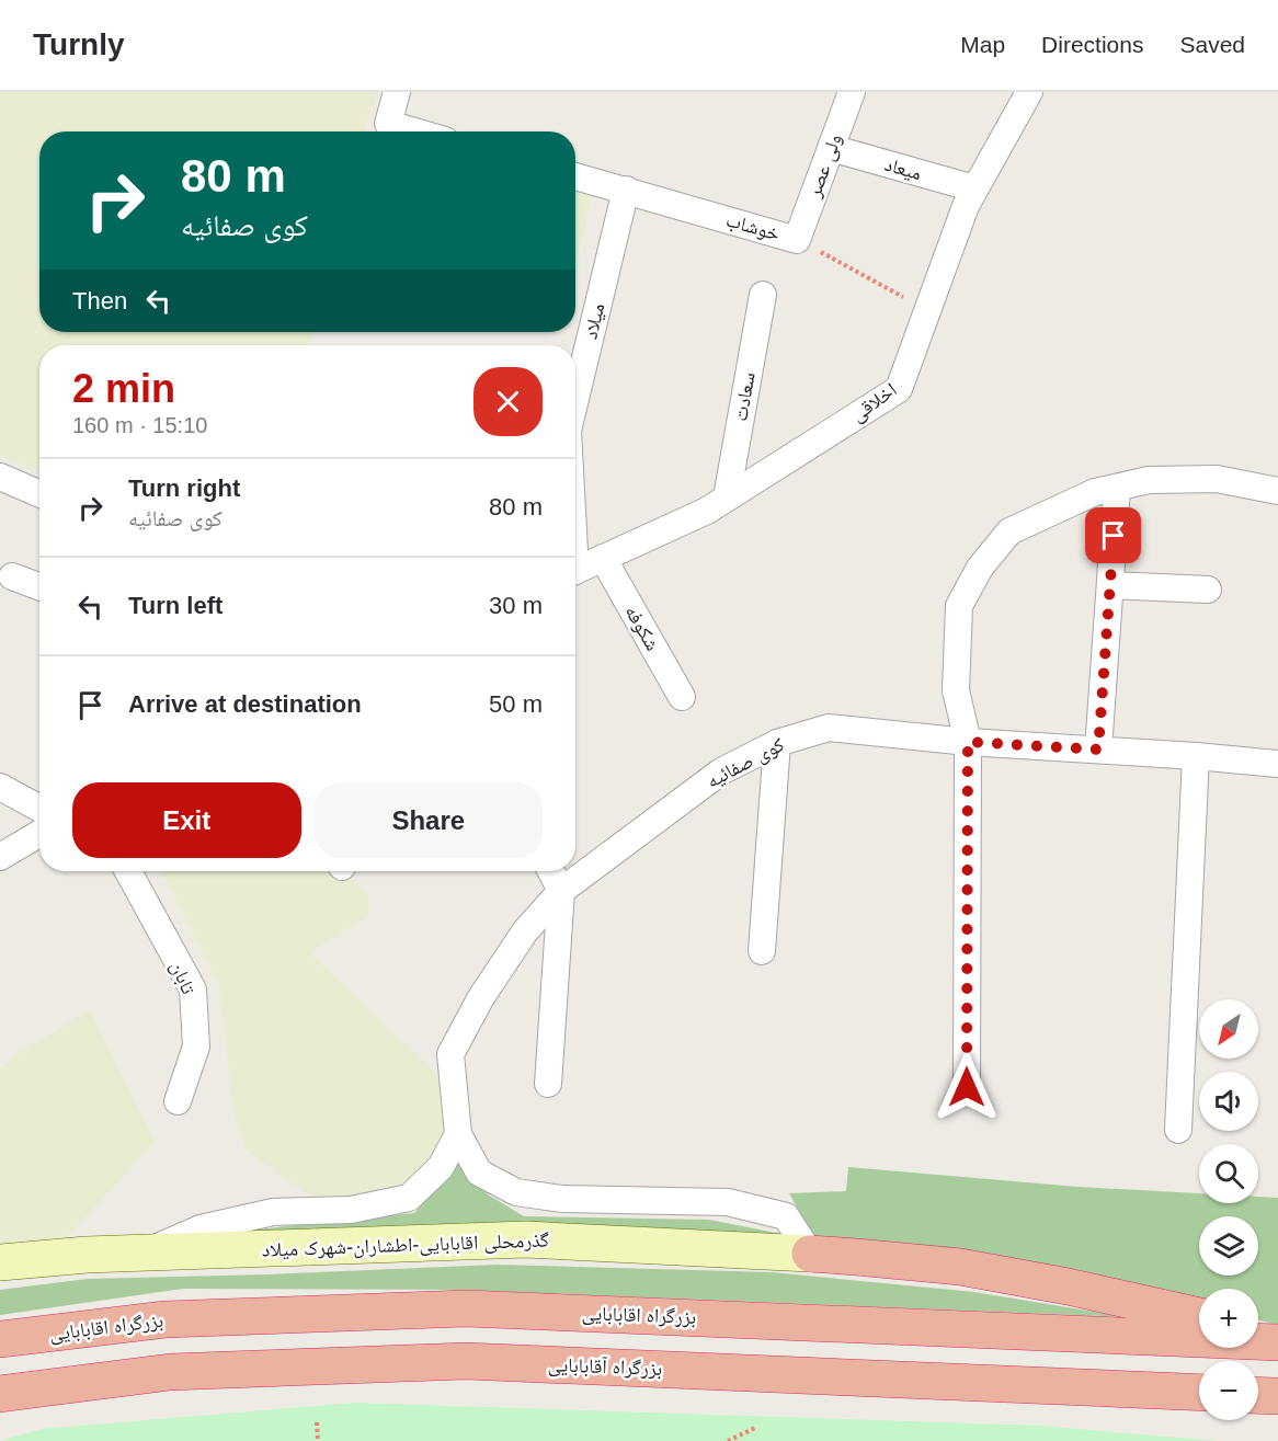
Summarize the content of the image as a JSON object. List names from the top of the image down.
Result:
{
  "streets": {
    "highway": ["بزرگراه اقابابایی", "بزرگراه آقابابایی"],
    "main road": ["گذرمحلی اقابابایی-اطشاران-شهرک میلاد"],
    "street": [
      "ولی عصر",
      "میعاد",
      "خوشاب",
      "میلاد",
      "سعادت",
      "اخلاقی",
      "شکوفه",
      "کوی صفائیه",
      "تابان"
    ]
  },
  "crossings": [
    ["ولی عصر", "میعاد"],
    ["ولی عصر", "خوشاب"],
    ["میعاد", "اخلاقی"],
    ["خوشاب", "میلاد"],
    ["خوشاب", "اخلاقی"],
    ["سعادت", "اخلاقی"],
    ["اخلاقی", "شکوفه"]
  ],
  "north": "bottom left",
  "page": {
    "header": "Turnly",
    "nav": ["Map", "Directions", "Saved"],
    "turn": ["80 m", "کوی صفائیه"],
    "then": "Then",
    "heading": ["2 min", "160 m · 15:10"],
    "list": [
      {
        "name": "Turn right",
        "note": "کوی صفائیه",
        "value": "80 m"
      },
      {
        "name": "Turn left",
        "value": "30 m"
      },
      {
        "name": "Arrive at destination",
        "value": "50 m"
      }
    ],
    "buttons": ["Exit", "Share"],
    "map_buttons": ["+", "−"]
  }
}
